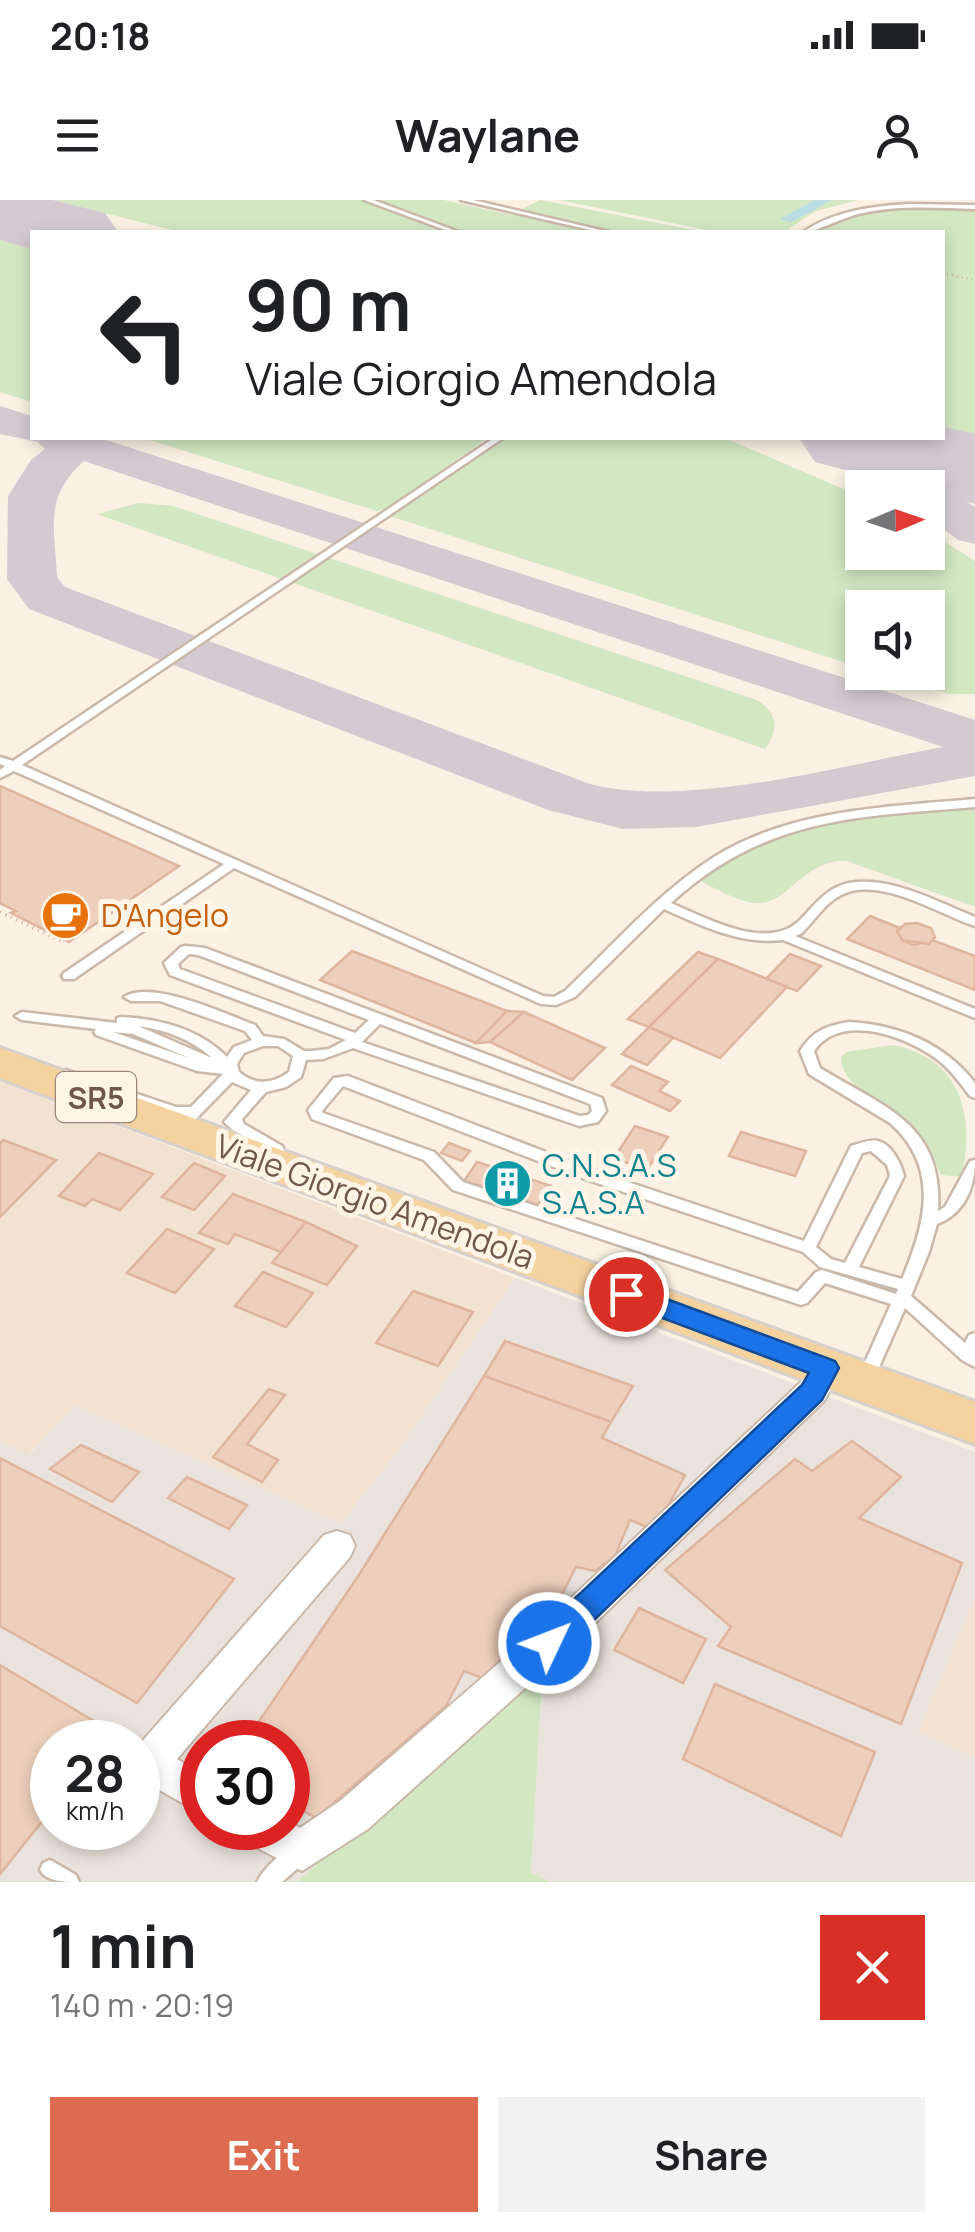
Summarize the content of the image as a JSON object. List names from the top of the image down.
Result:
{
  "streets": {
    "main road": ["SR5", "Viale Giorgio Amendola"]
  },
  "places": {
    "cafe": ["D'Angelo"],
    "building": ["C.N.S.A.S S.A.S.A"]
  },
  "north": "right",
  "page": {
    "status": "20:18",
    "header": "Waylane",
    "turn": ["90 m", "Viale Giorgio Amendola"],
    "speed": "28 km/h",
    "limit": "30",
    "heading": ["1 min", "140 m · 20:19"],
    "buttons": ["Exit", "Share"]
  }
}
